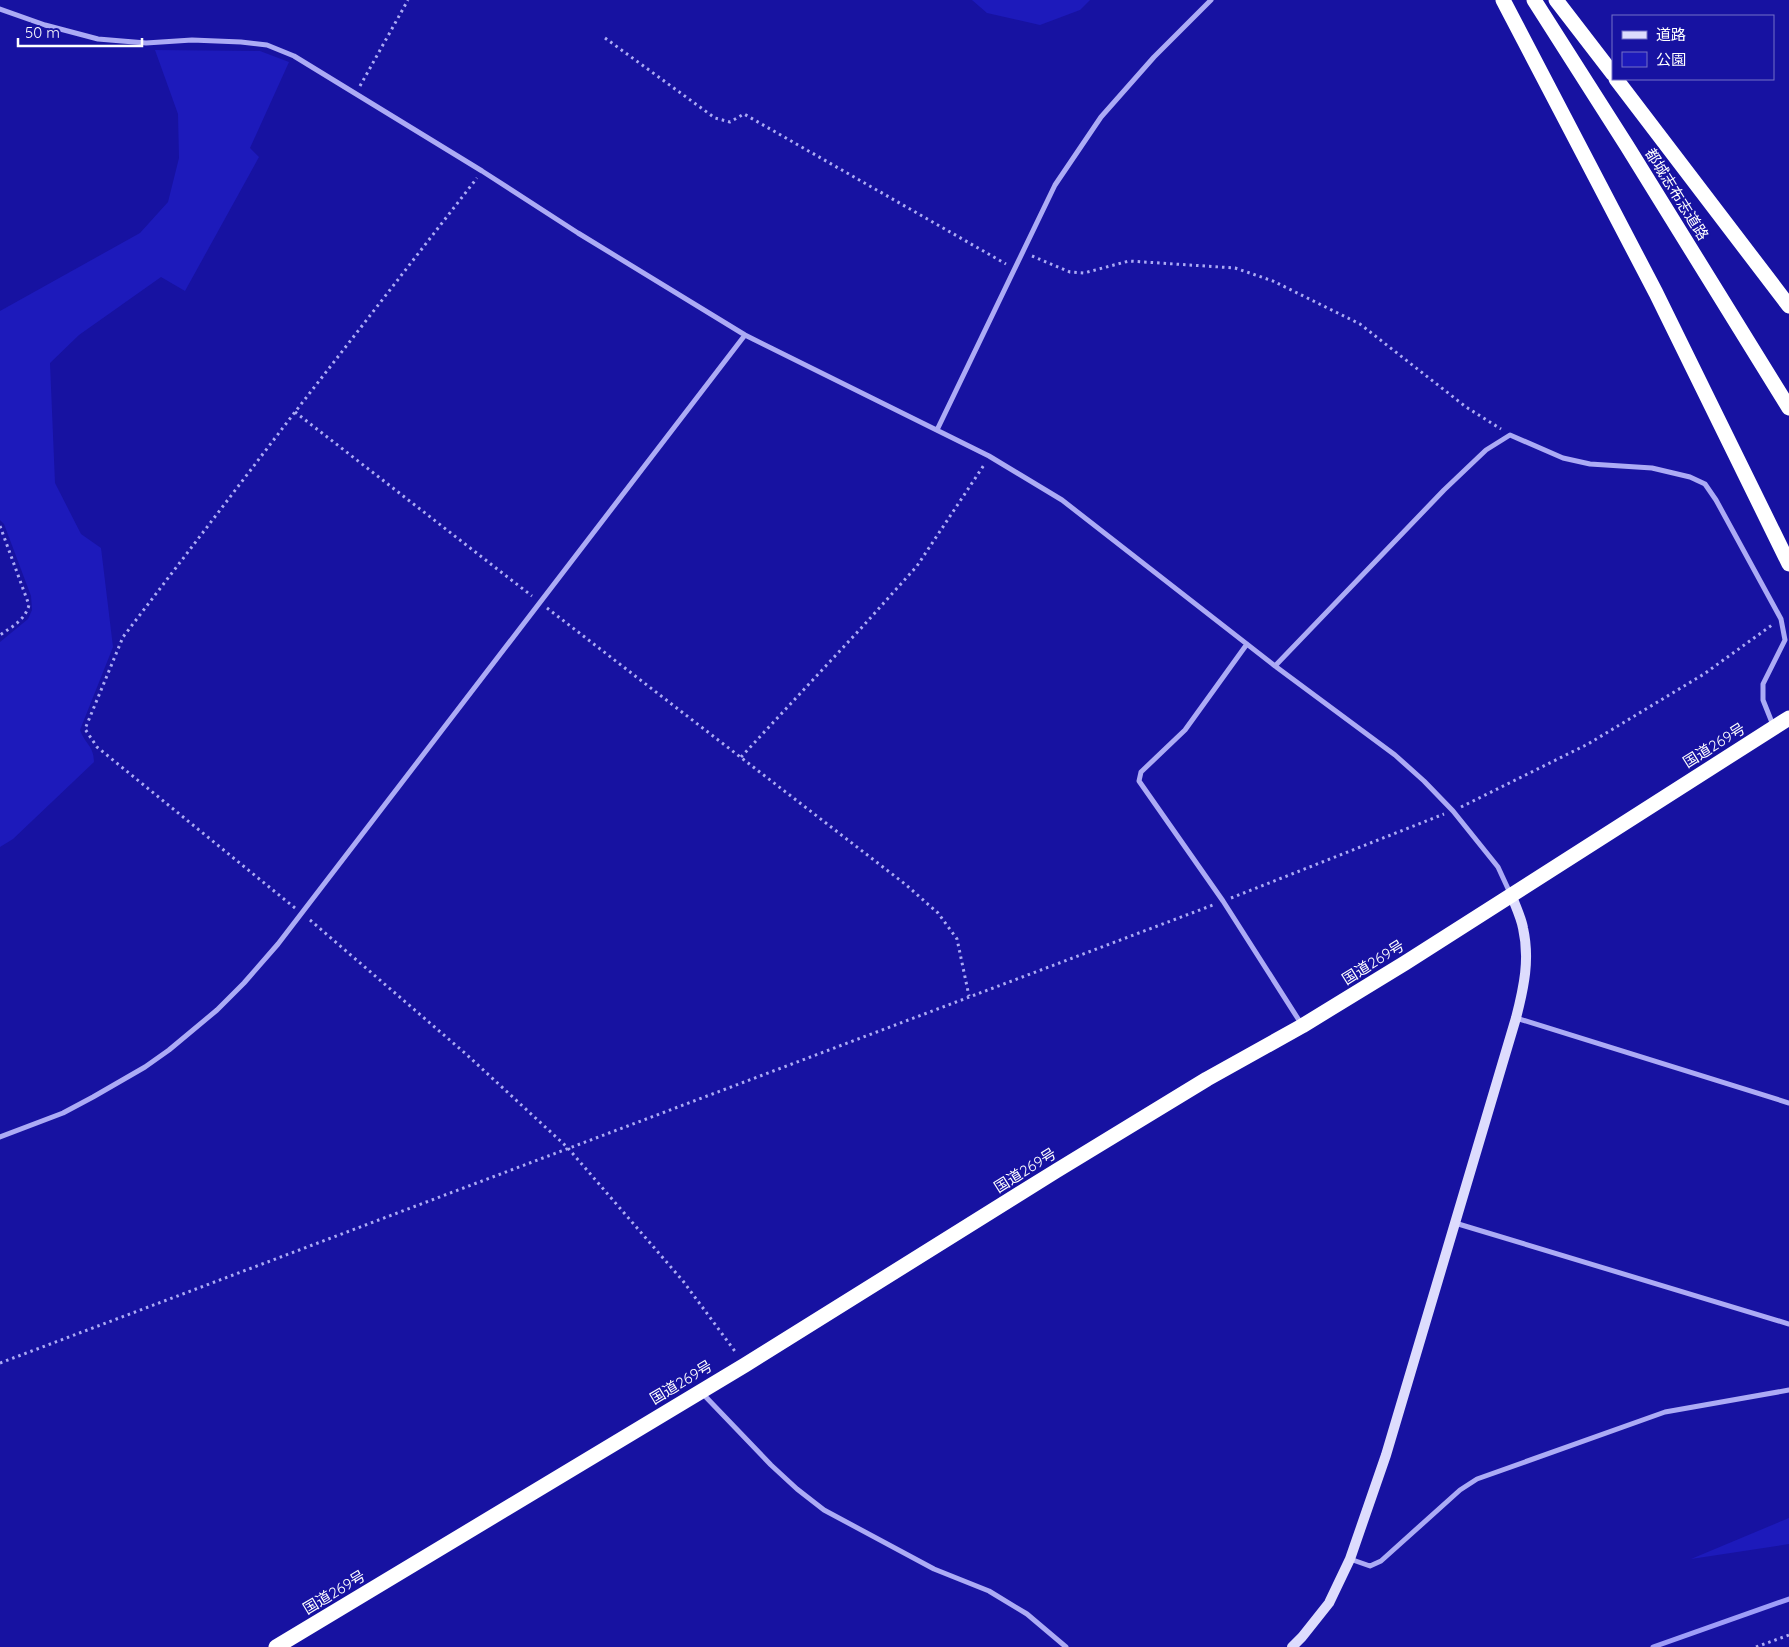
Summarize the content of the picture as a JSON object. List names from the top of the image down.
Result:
{
  "streets": {
    "highway": ["都城志布志道路", "国道269号"]
  },
  "legend": ["道路", "公園"],
  "scale_bar": "50 m"
}
